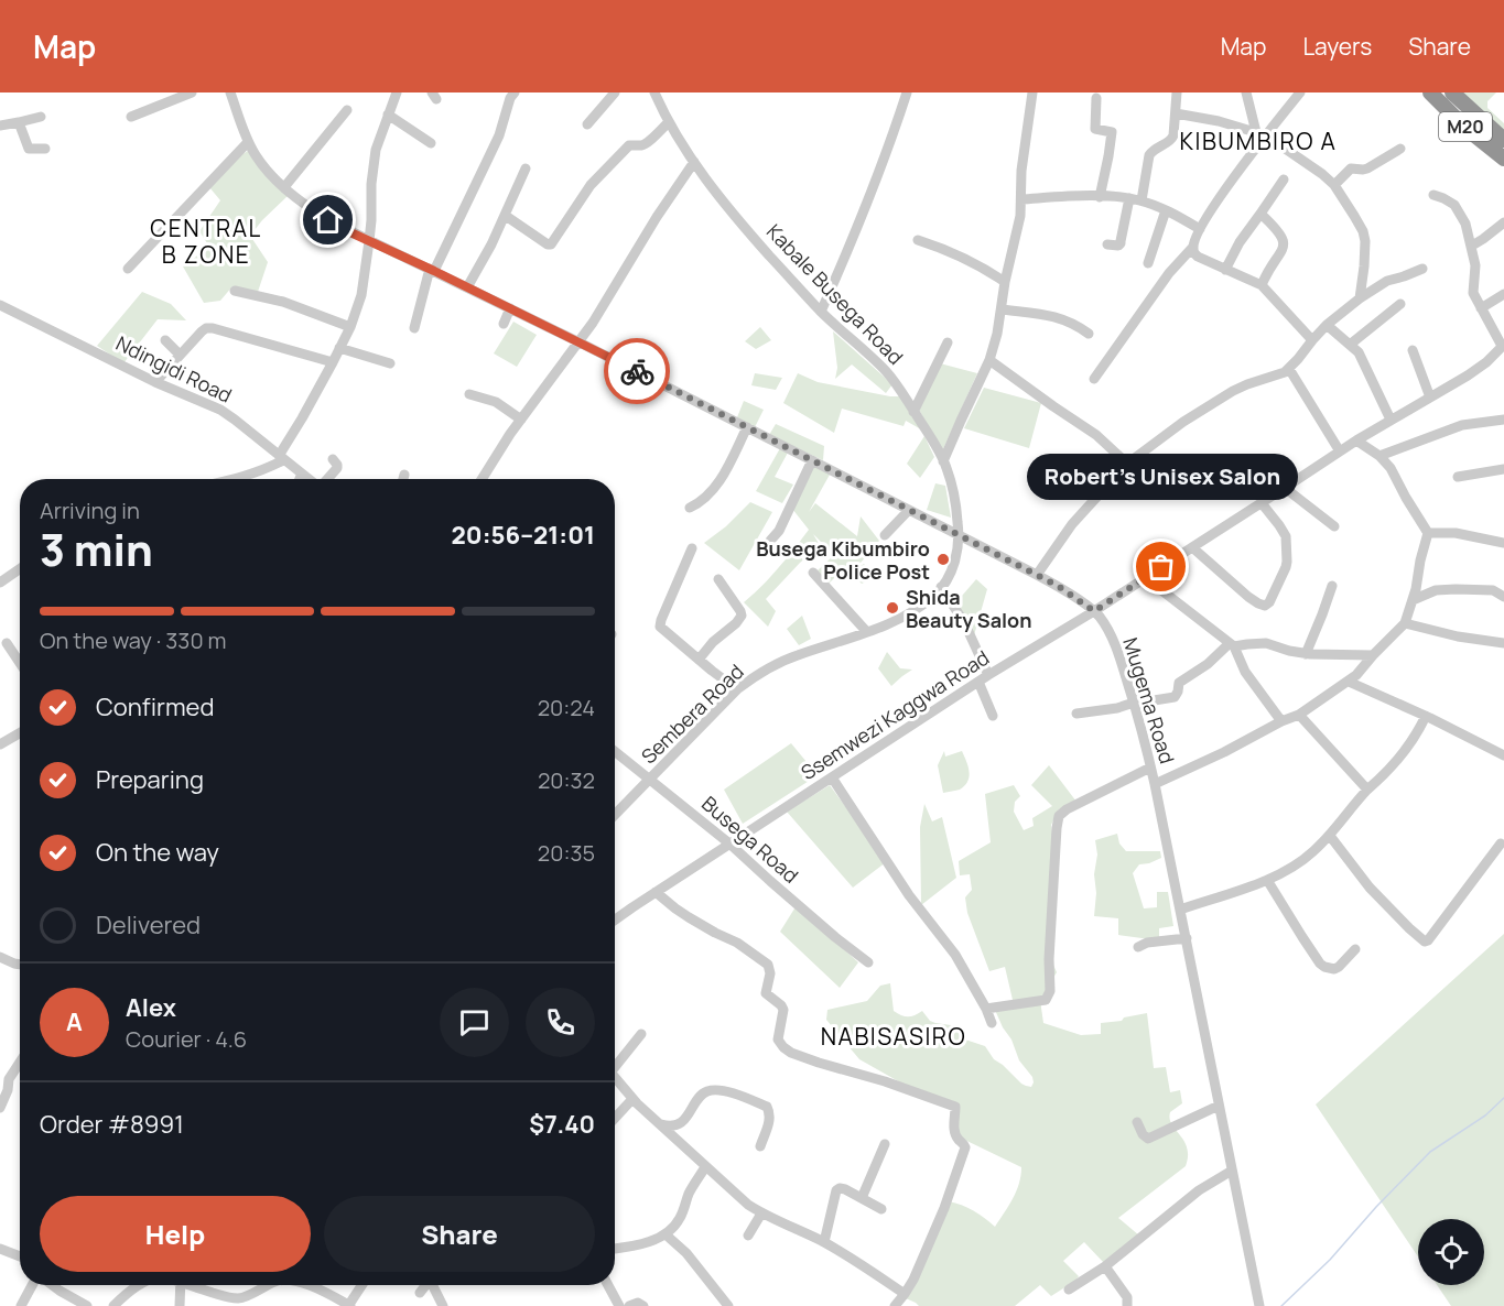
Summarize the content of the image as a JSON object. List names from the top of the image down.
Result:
{
  "streets": {
    "highway": ["M20"],
    "street": [
      "Kabale Busega Road",
      "Ndingidi Road",
      "Mugema Road",
      "Sembera Road",
      "Ssemwezi Kaggwa Road",
      "Busega Road"
    ]
  },
  "crossings": [
    ["Kabale Busega Road", "Mugema Road"],
    ["Kabale Busega Road", "Sembera Road"],
    ["Mugema Road", "Sembera Road"],
    ["Mugema Road", "Ssemwezi Kaggwa Road"],
    ["Sembera Road", "Busega Road"],
    ["Ssemwezi Kaggwa Road", "Busega Road"]
  ],
  "districts": ["KIBUMBIRO A", "CENTRAL B ZONE", "NABISASIRO"],
  "places": ["Busega Kibumbiro Police Post", "Robert's Unisex Salon", "Shida Beauty Salon"],
  "page": {
    "header": "Map",
    "nav": ["Map", "Layers", "Share"],
    "bubble": "Robert's Unisex Salon",
    "heading": ["3 min", "Arriving in", "20:56–21:01"],
    "panel": [
      "Alex",
      "Courier · 4.6",
      "Order #8991",
      "$7.40"
    ],
    "bar": "On the way · 330 m",
    "list": [
      ["Confirmed", "20:24"],
      ["Preparing", "20:32"],
      ["On the way", "20:35"],
      "Delivered"
    ],
    "round": "A",
    "buttons": ["Help", "Share"]
  }
}
